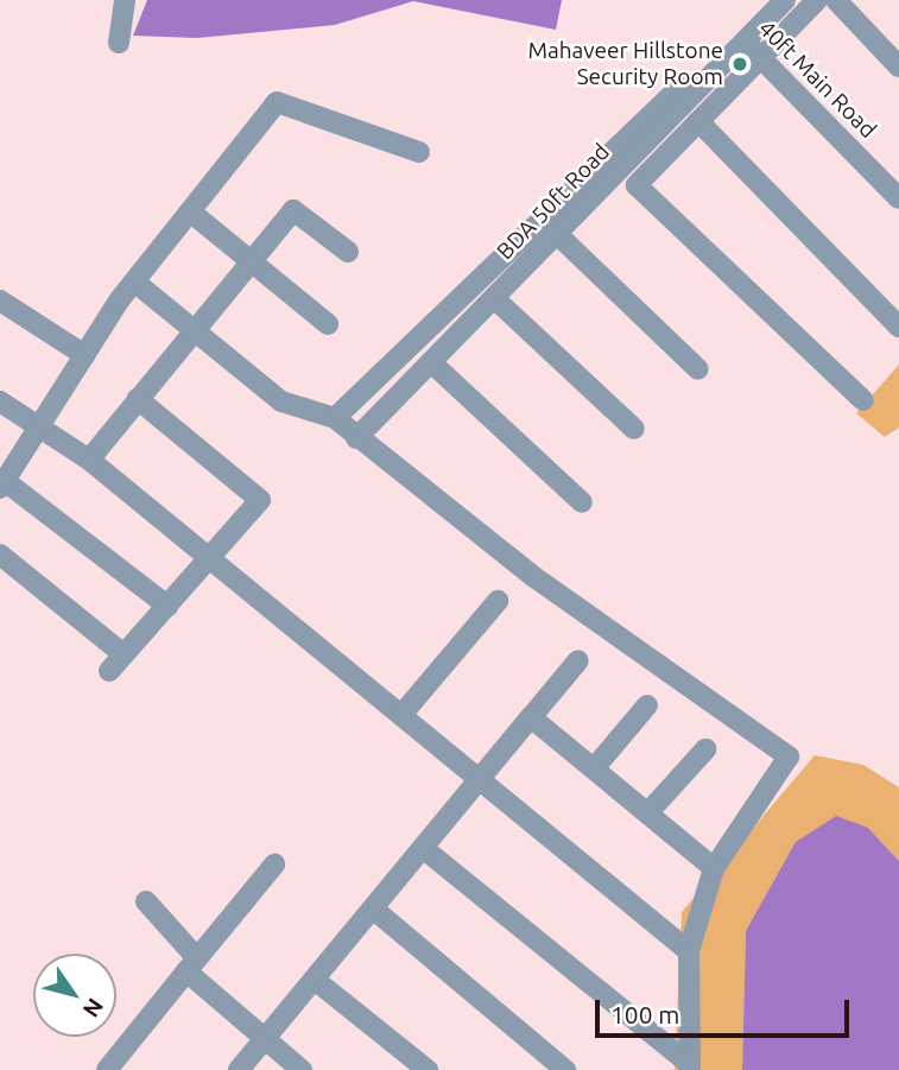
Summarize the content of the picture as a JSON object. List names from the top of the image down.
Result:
{
  "streets": {
    "street": ["40ft Main Road", "BDA 50ft Road"]
  },
  "crossings": [
    ["40ft Main Road", "BDA 50ft Road"]
  ],
  "places": ["Mahaveer Hillstone Security Room"],
  "scale_bar": "100 m",
  "north": "bottom right"
}
